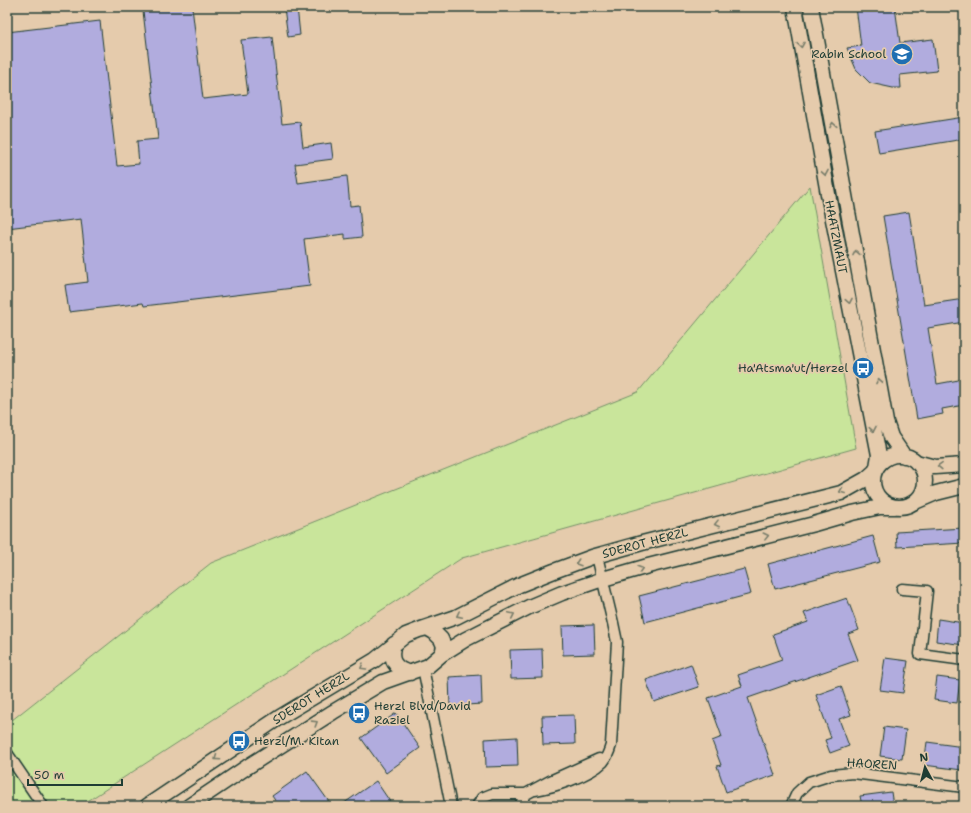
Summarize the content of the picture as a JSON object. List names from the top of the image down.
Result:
{
  "streets": {
    "main road": ["HAATZMAUT", "SDEROT HERZL"],
    "street": ["HAOREN"]
  },
  "crossings": [
    ["HAATZMAUT", "SDEROT HERZL"]
  ],
  "places": {
    "school or university": ["Rabin School"],
    "bus stop": ["Ha'Atsma'ut/Herzel", "Herzl Blvd/David Raziel", "Herzl/M. Kitan"]
  },
  "scale_bar": "50 m",
  "north": "top"
}
